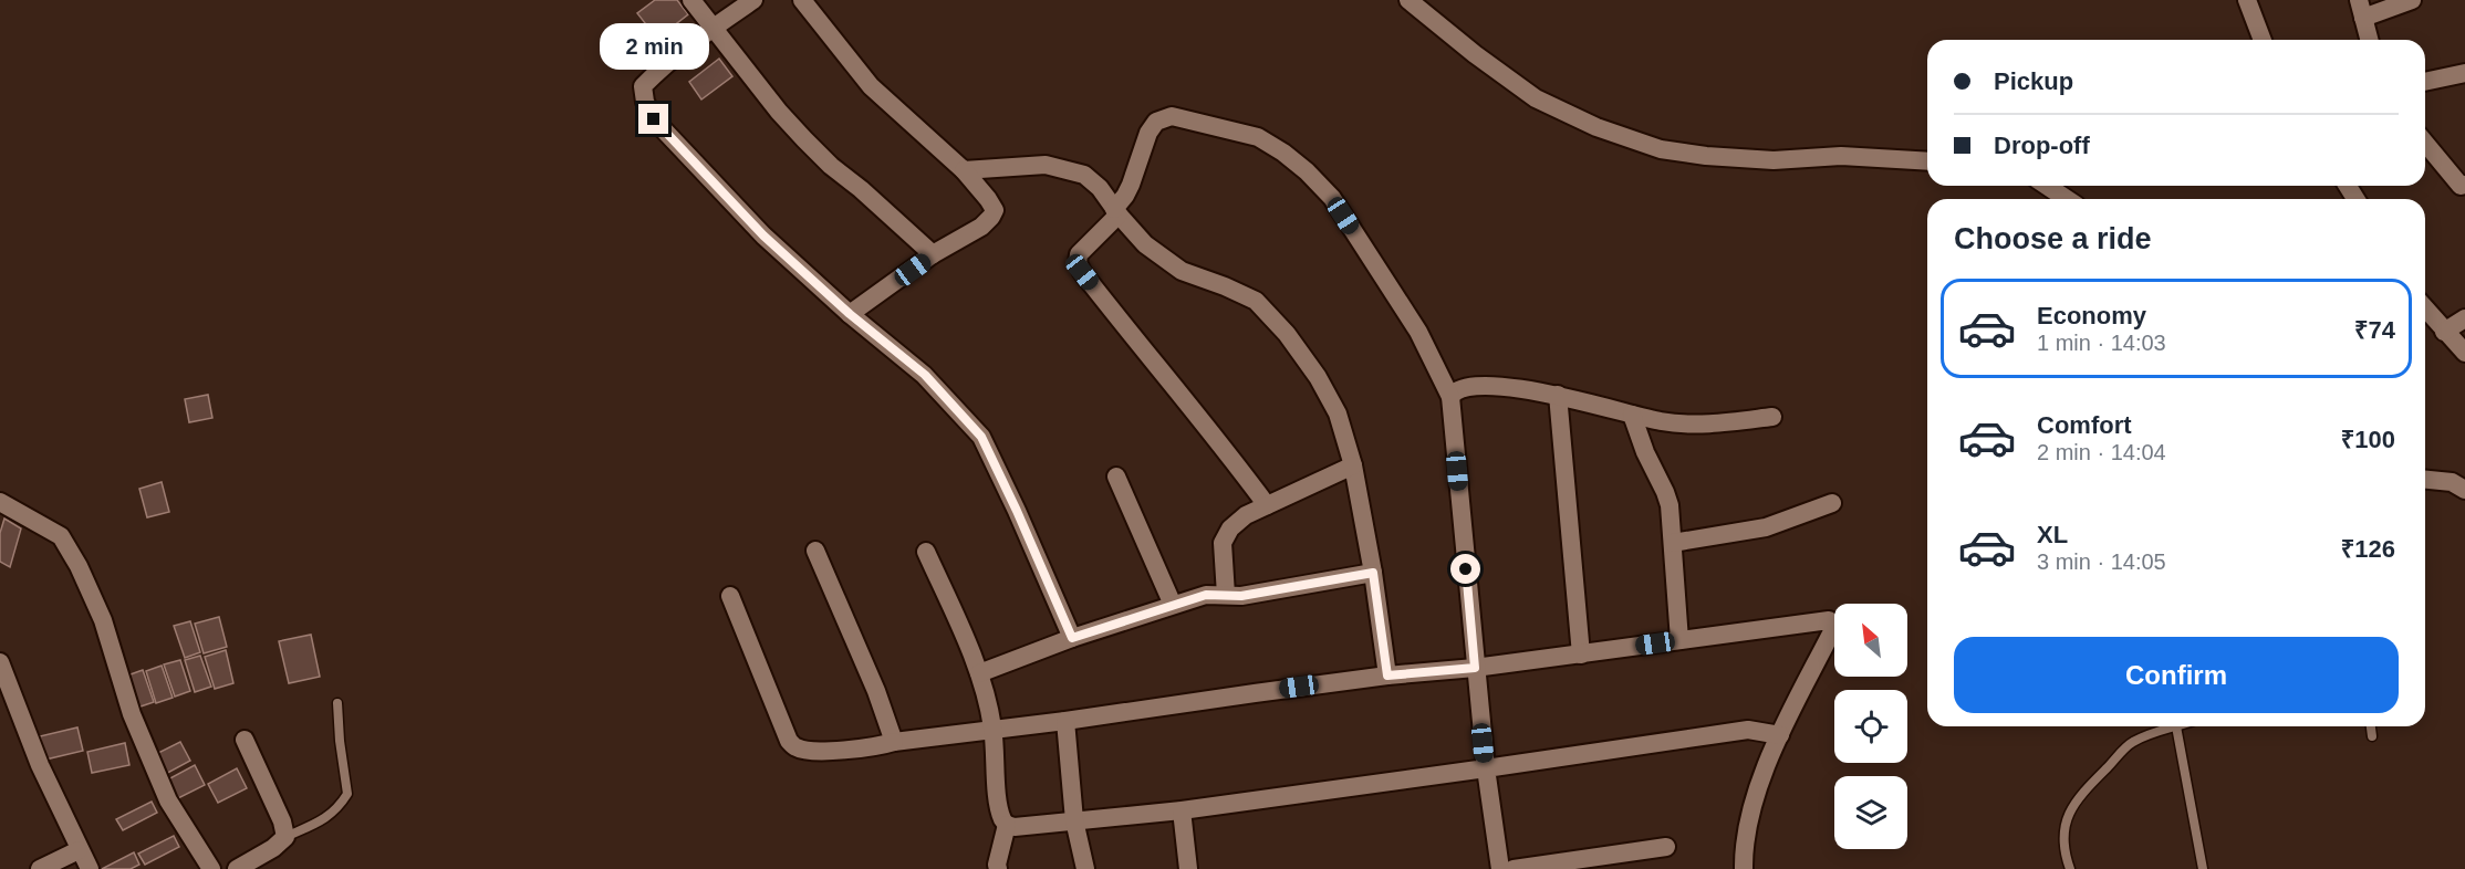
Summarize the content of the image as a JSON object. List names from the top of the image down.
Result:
{
  "north": "top left",
  "page": {
    "bubble": "2 min",
    "banner": ["Pickup", "Drop-off"],
    "heading": "Choose a ride",
    "list": [
      {
        "name": "Economy",
        "note": "1 min · 14:03",
        "value": "₹74"
      },
      {
        "name": "Comfort",
        "note": "2 min · 14:04",
        "value": "₹100"
      },
      {
        "name": "XL",
        "note": "3 min · 14:05",
        "value": "₹126"
      }
    ],
    "buttons": "Confirm"
  }
}
